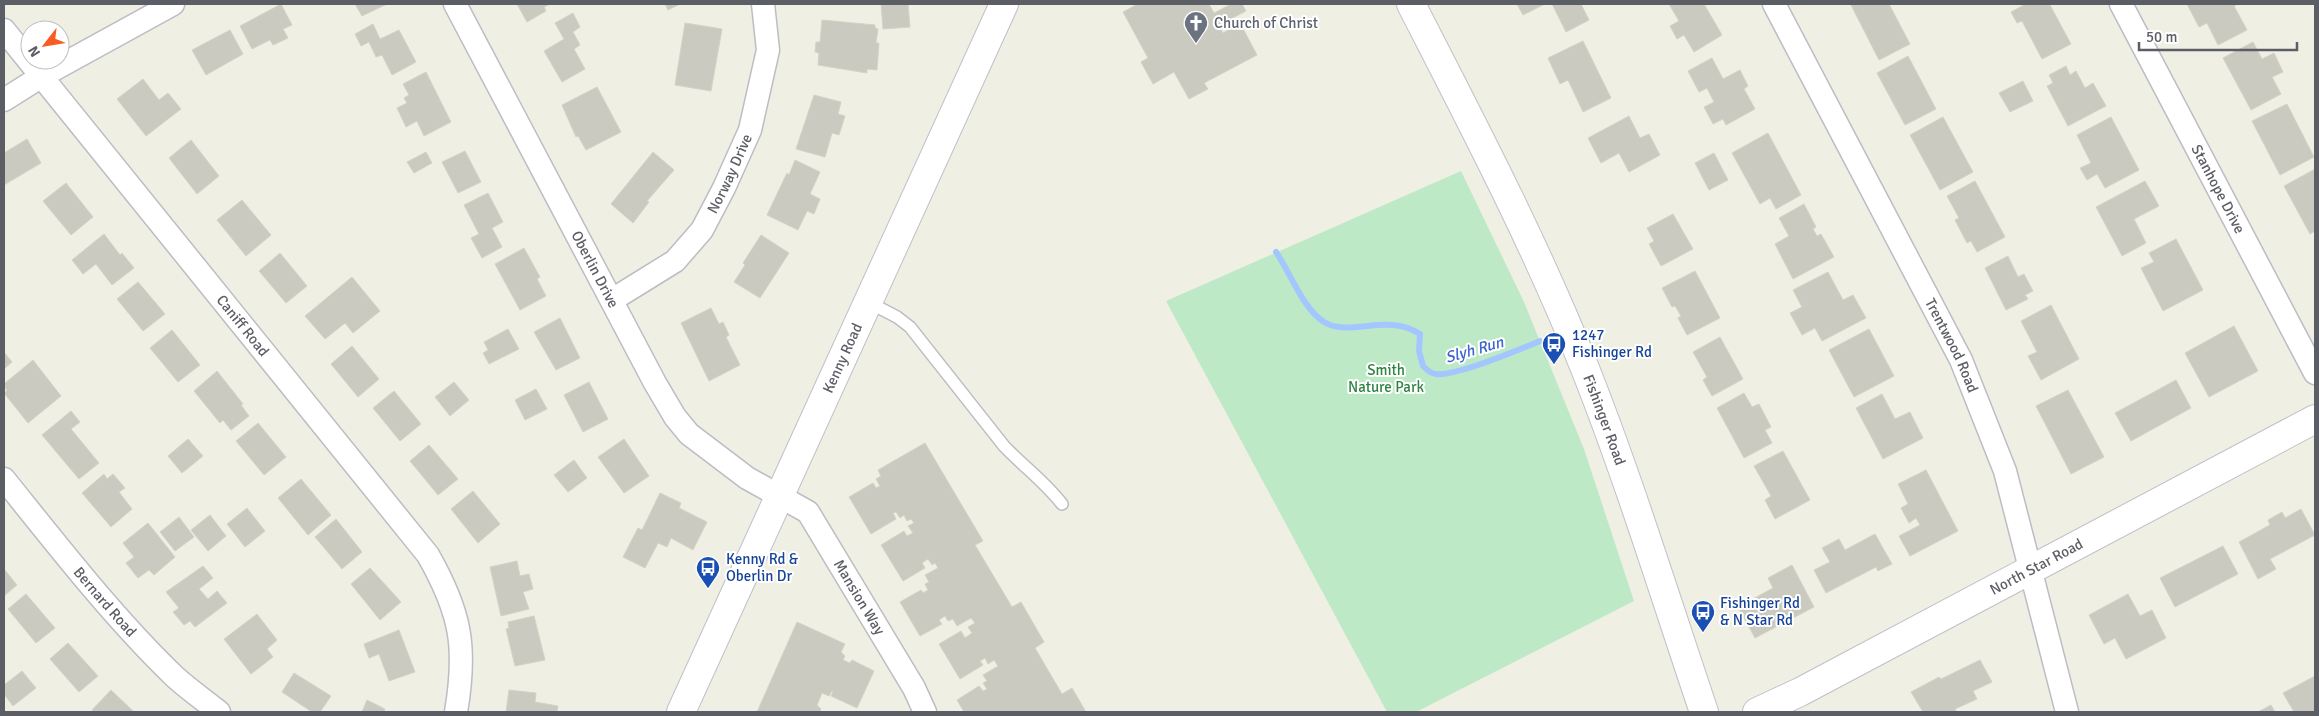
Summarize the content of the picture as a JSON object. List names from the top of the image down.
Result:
{
  "streets": {
    "main road": ["Kenny Road", "Fishinger Road", "North Star Road"],
    "street": [
      "Norway Drive",
      "Stanhope Drive",
      "Oberlin Drive",
      "Caniff Road",
      "Trentwood Road",
      "Mansion Way",
      "Bernard Road"
    ]
  },
  "crossings": [
    ["Norway Drive", "Oberlin Drive"],
    ["Oberlin Drive", "Kenny Road"],
    ["Oberlin Drive", "Mansion Way"],
    ["Trentwood Road", "North Star Road"],
    ["Kenny Road", "Mansion Way"]
  ],
  "water": ["Slyh Run"],
  "parks": ["Smith Nature Park"],
  "places": {
    "church": ["Church of Christ"],
    "bus stop": ["1247 Fishinger Rd", "Kenny Rd & Oberlin Dr", "Fishinger Rd & N Star Rd"]
  },
  "scale_bar": "50 m",
  "north": "bottom left"
}
